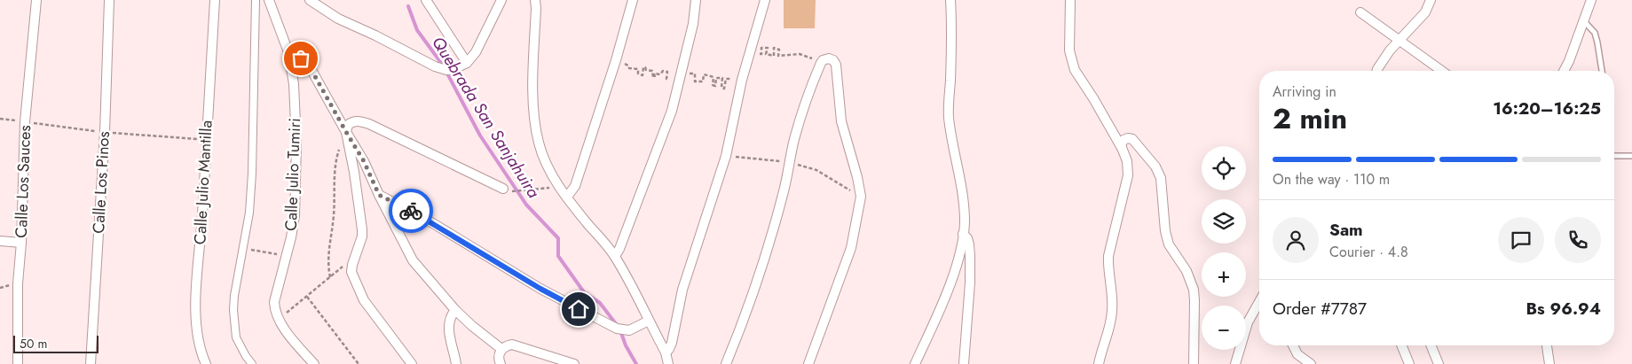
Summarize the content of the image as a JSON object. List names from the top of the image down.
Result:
{
  "streets": {
    "street": [
      "Calle Julio Tumiri",
      "Calle Los Sauces",
      "Calle Los Pinos",
      "Calle Julio Mantilla"
    ]
  },
  "water": ["Quebrada San Sanjahuira"],
  "scale_bar": "50 m",
  "page": {
    "heading": ["2 min", "Arriving in", "16:20–16:25"],
    "panel": [
      "Sam",
      "Courier · 4.8",
      "Order #7787",
      "Bs 96.94"
    ],
    "map_buttons": ["+", "−"],
    "bar": "On the way · 110 m",
    "scale": "50 m"
  }
}
